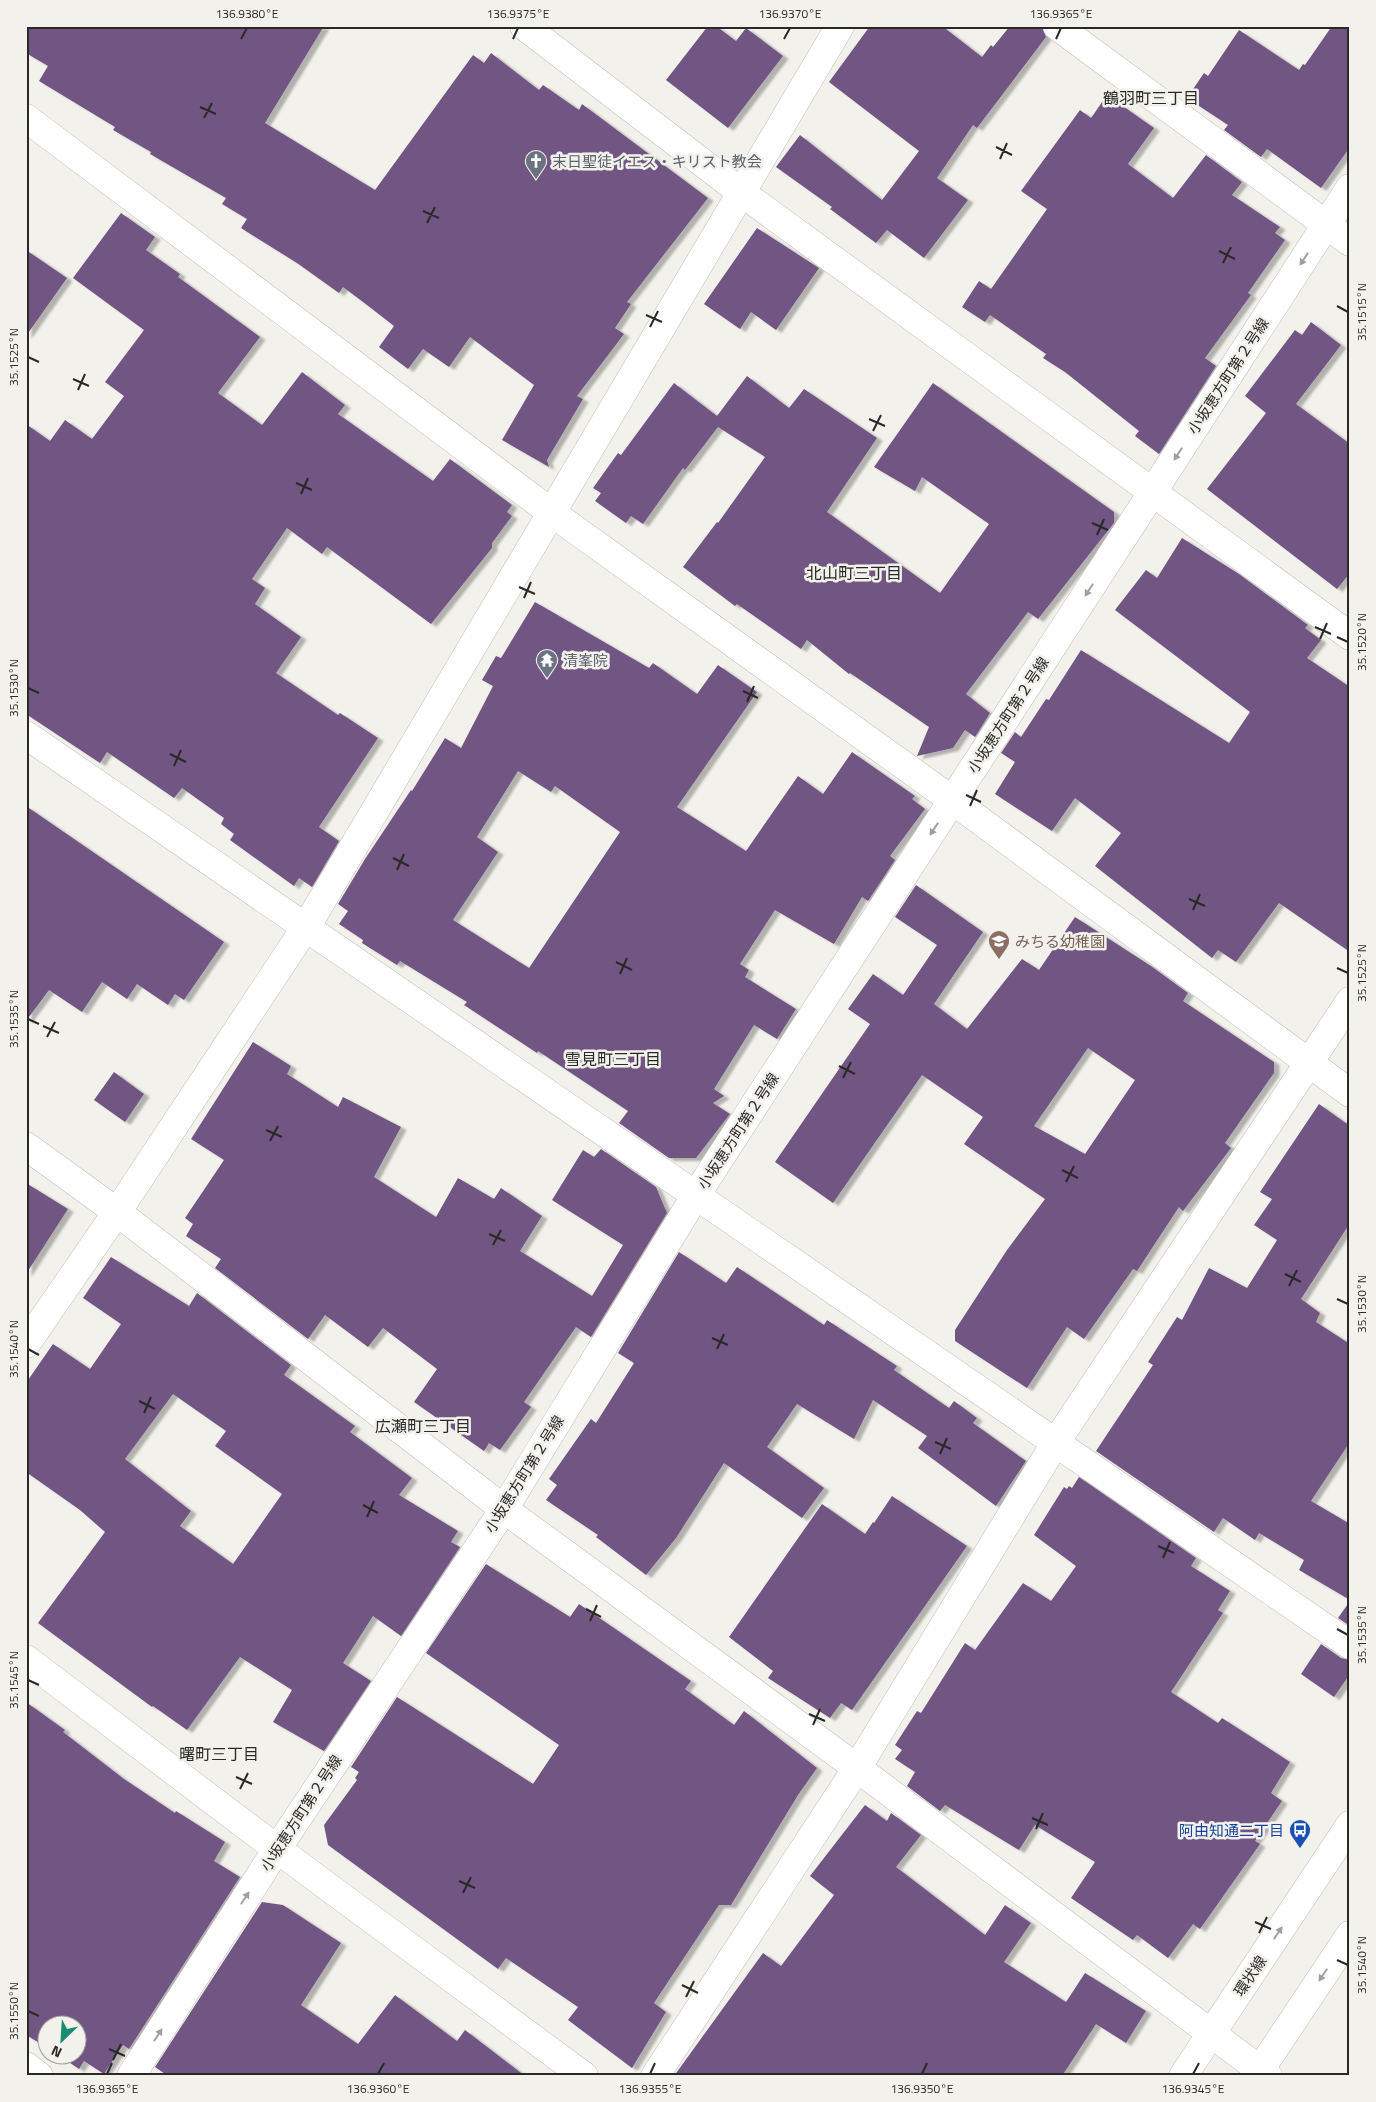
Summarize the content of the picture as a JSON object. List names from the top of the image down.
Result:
{
  "streets": {
    "street": ["小坂恵方町第２号線", "環状線"]
  },
  "districts": [
    "鶴羽町三丁目",
    "北山町三丁目",
    "雪見町三丁目",
    "広瀬町三丁目",
    "曙町三丁目"
  ],
  "places": {
    "church": ["末日聖徒イエス・キリスト教会"],
    "temple": ["清峯院"],
    "school or university": ["みちる幼稚園"],
    "bus stop": ["阿由知通二丁目"]
  },
  "north": "bottom left",
  "coordinates": [
    "136.9380°E",
    "136.9375°E",
    "136.9370°E",
    "136.9365°E",
    "35.1515°N",
    "35.1525°N",
    "35.1520°N",
    "35.1530°N",
    "35.1535°N",
    "35.1540°N",
    "35.1545°N",
    "35.1550°N",
    "136.9360°E",
    "136.9355°E",
    "136.9350°E",
    "136.9345°E"
  ]
}
